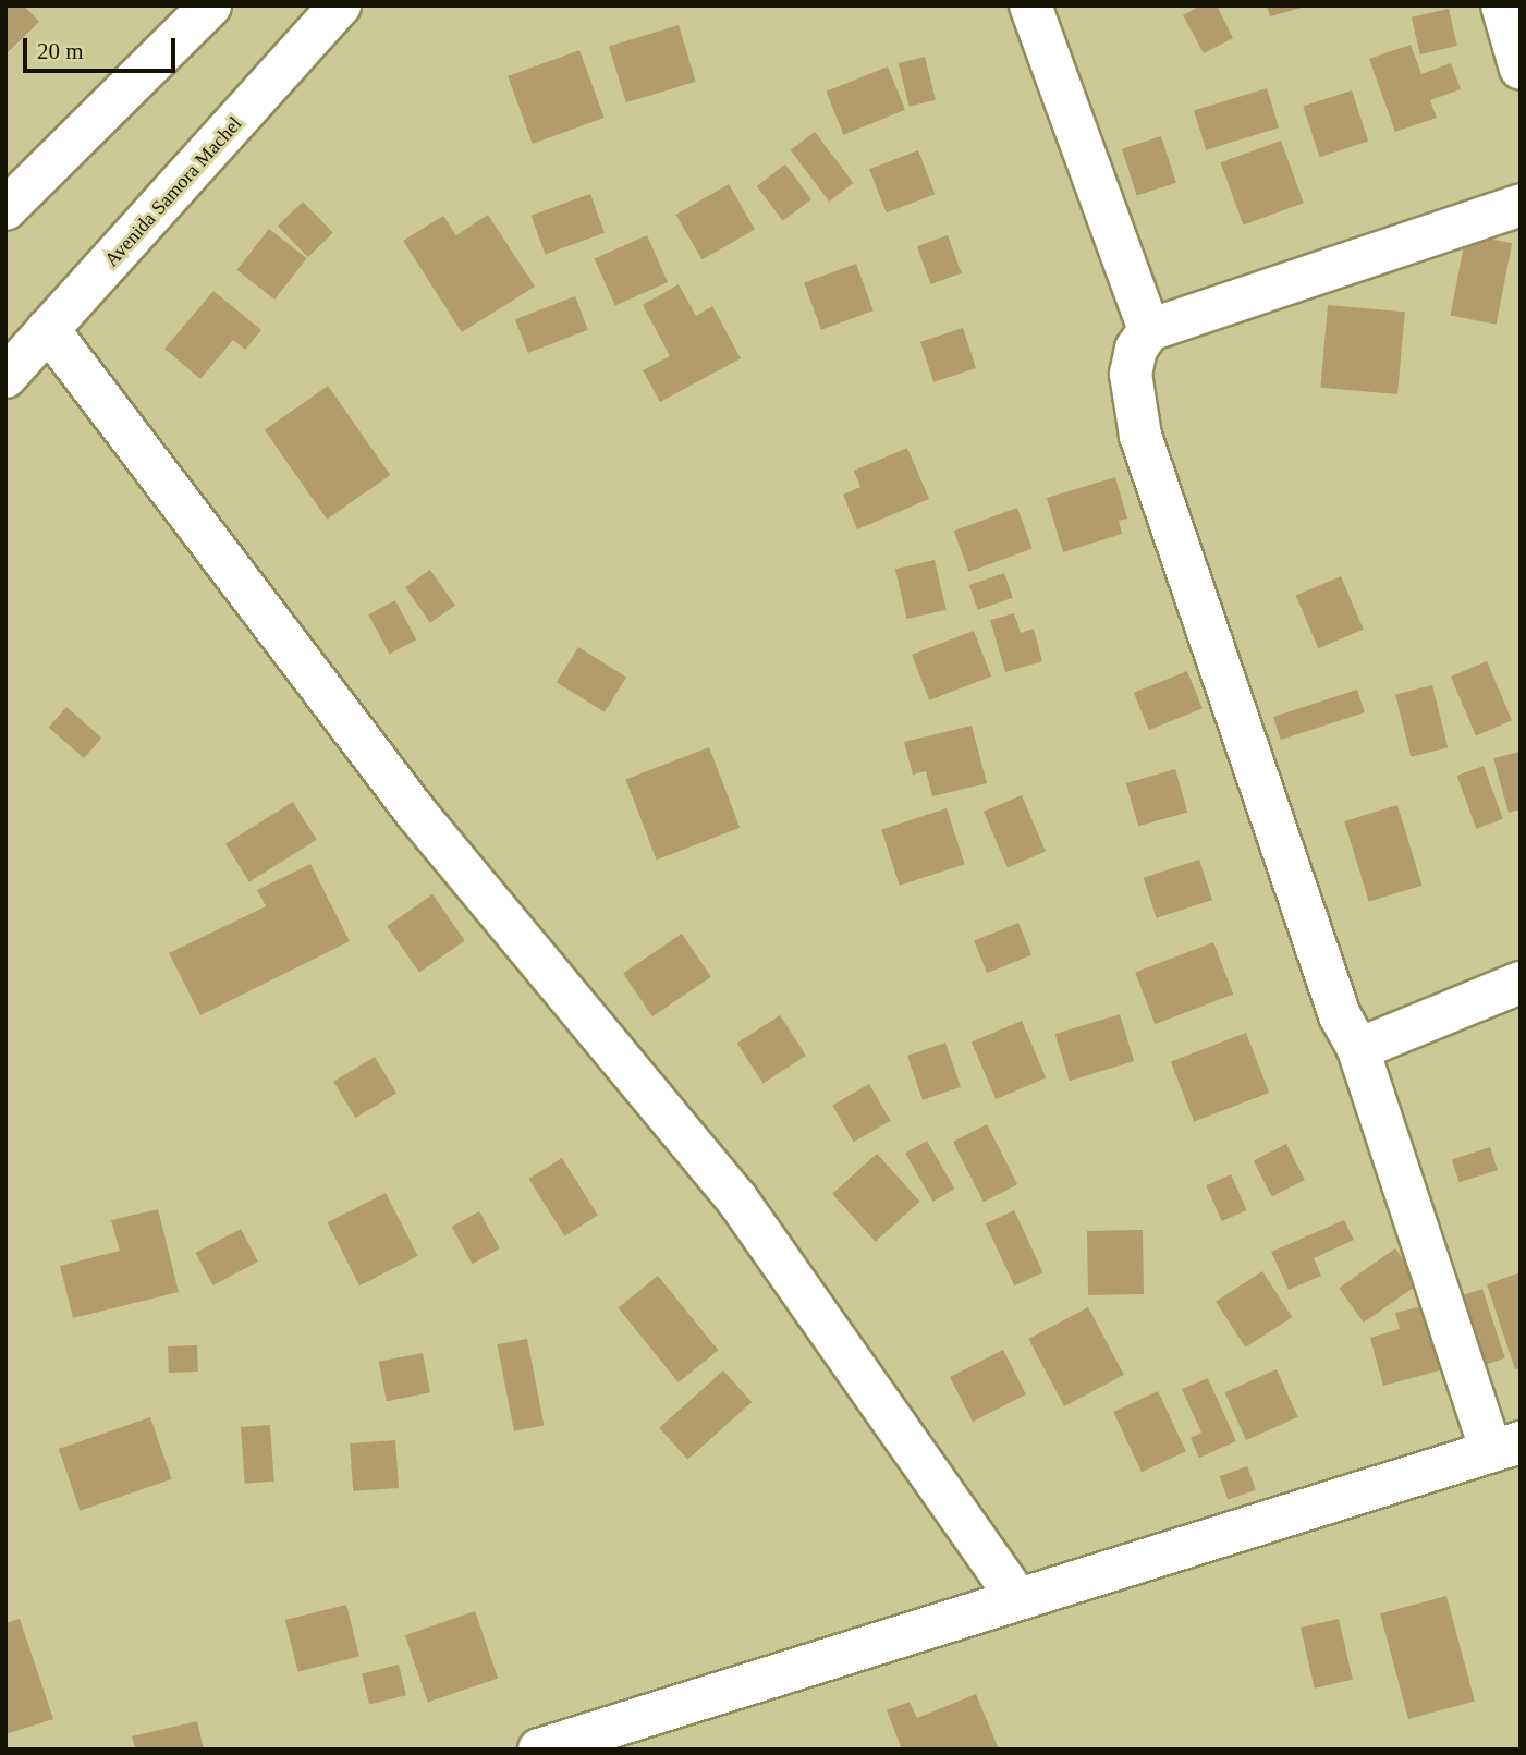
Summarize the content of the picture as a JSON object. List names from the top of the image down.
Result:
{
  "streets": {
    "main road": ["Avenida Samora Machel"]
  },
  "scale_bar": "20 m"
}
